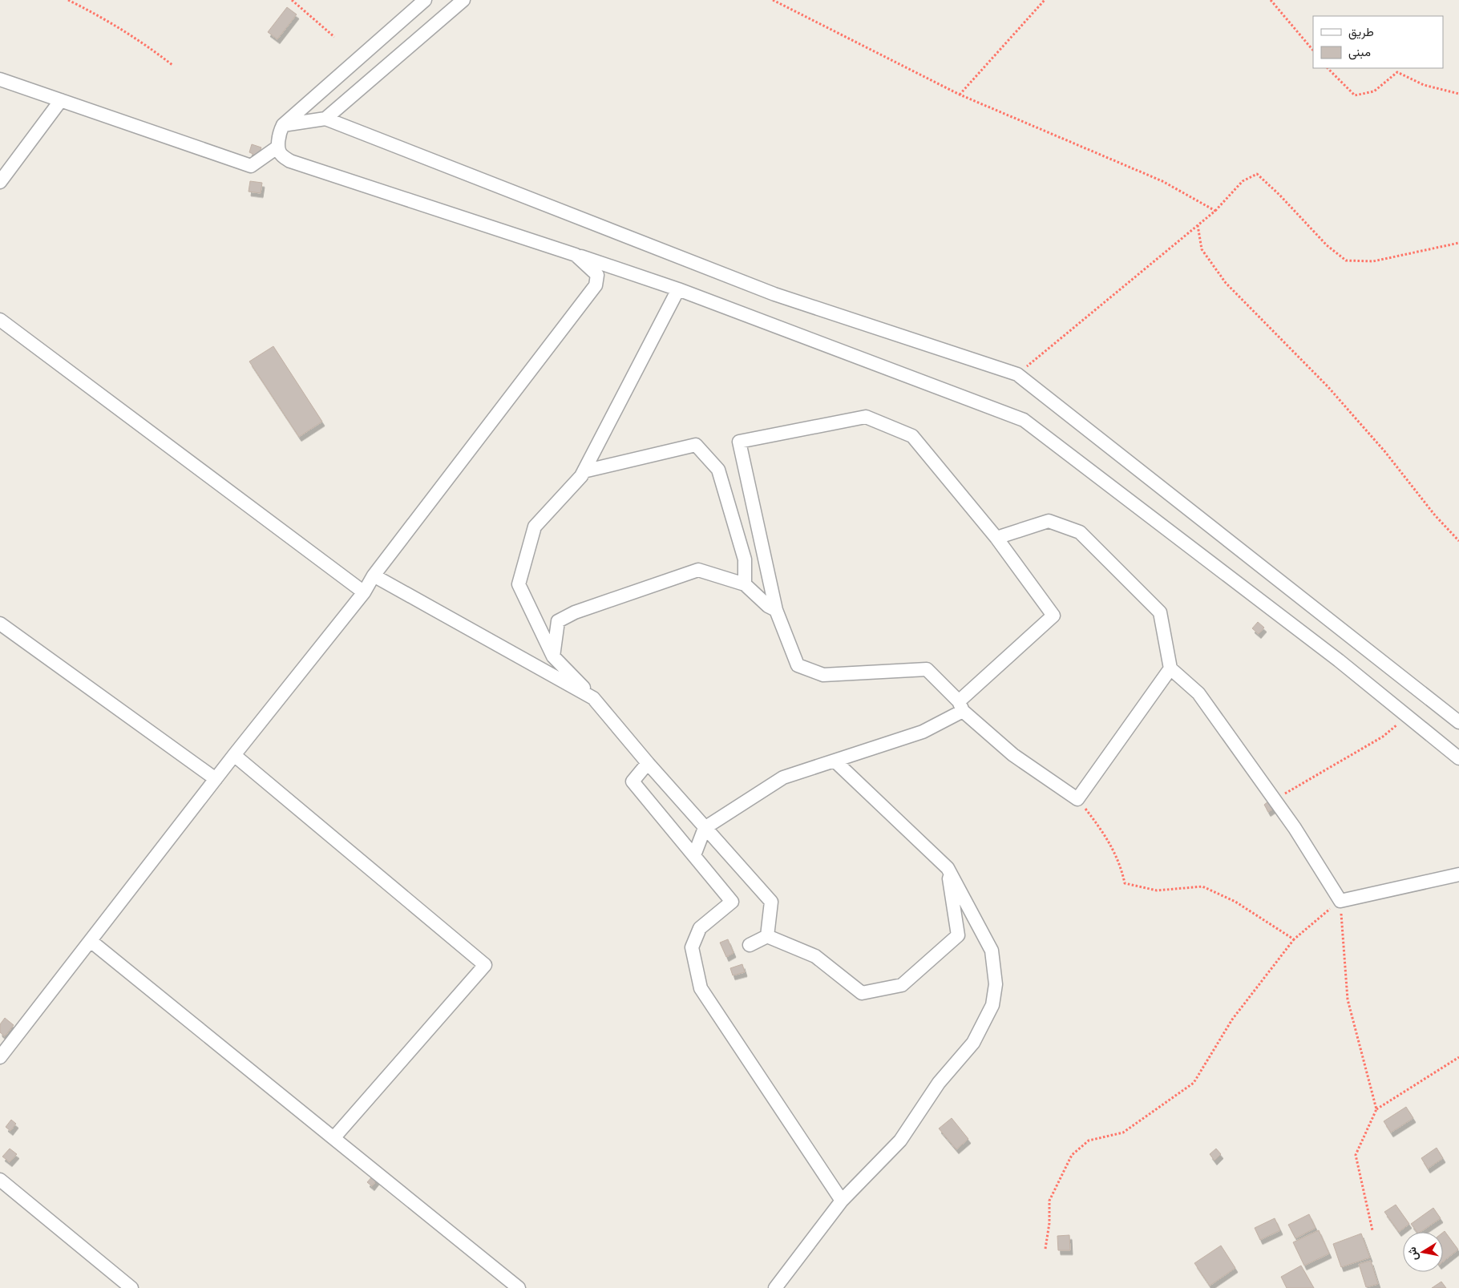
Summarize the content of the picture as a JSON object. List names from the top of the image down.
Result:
{
  "legend": ["طريق", "مبنى"],
  "north": "left"
}
